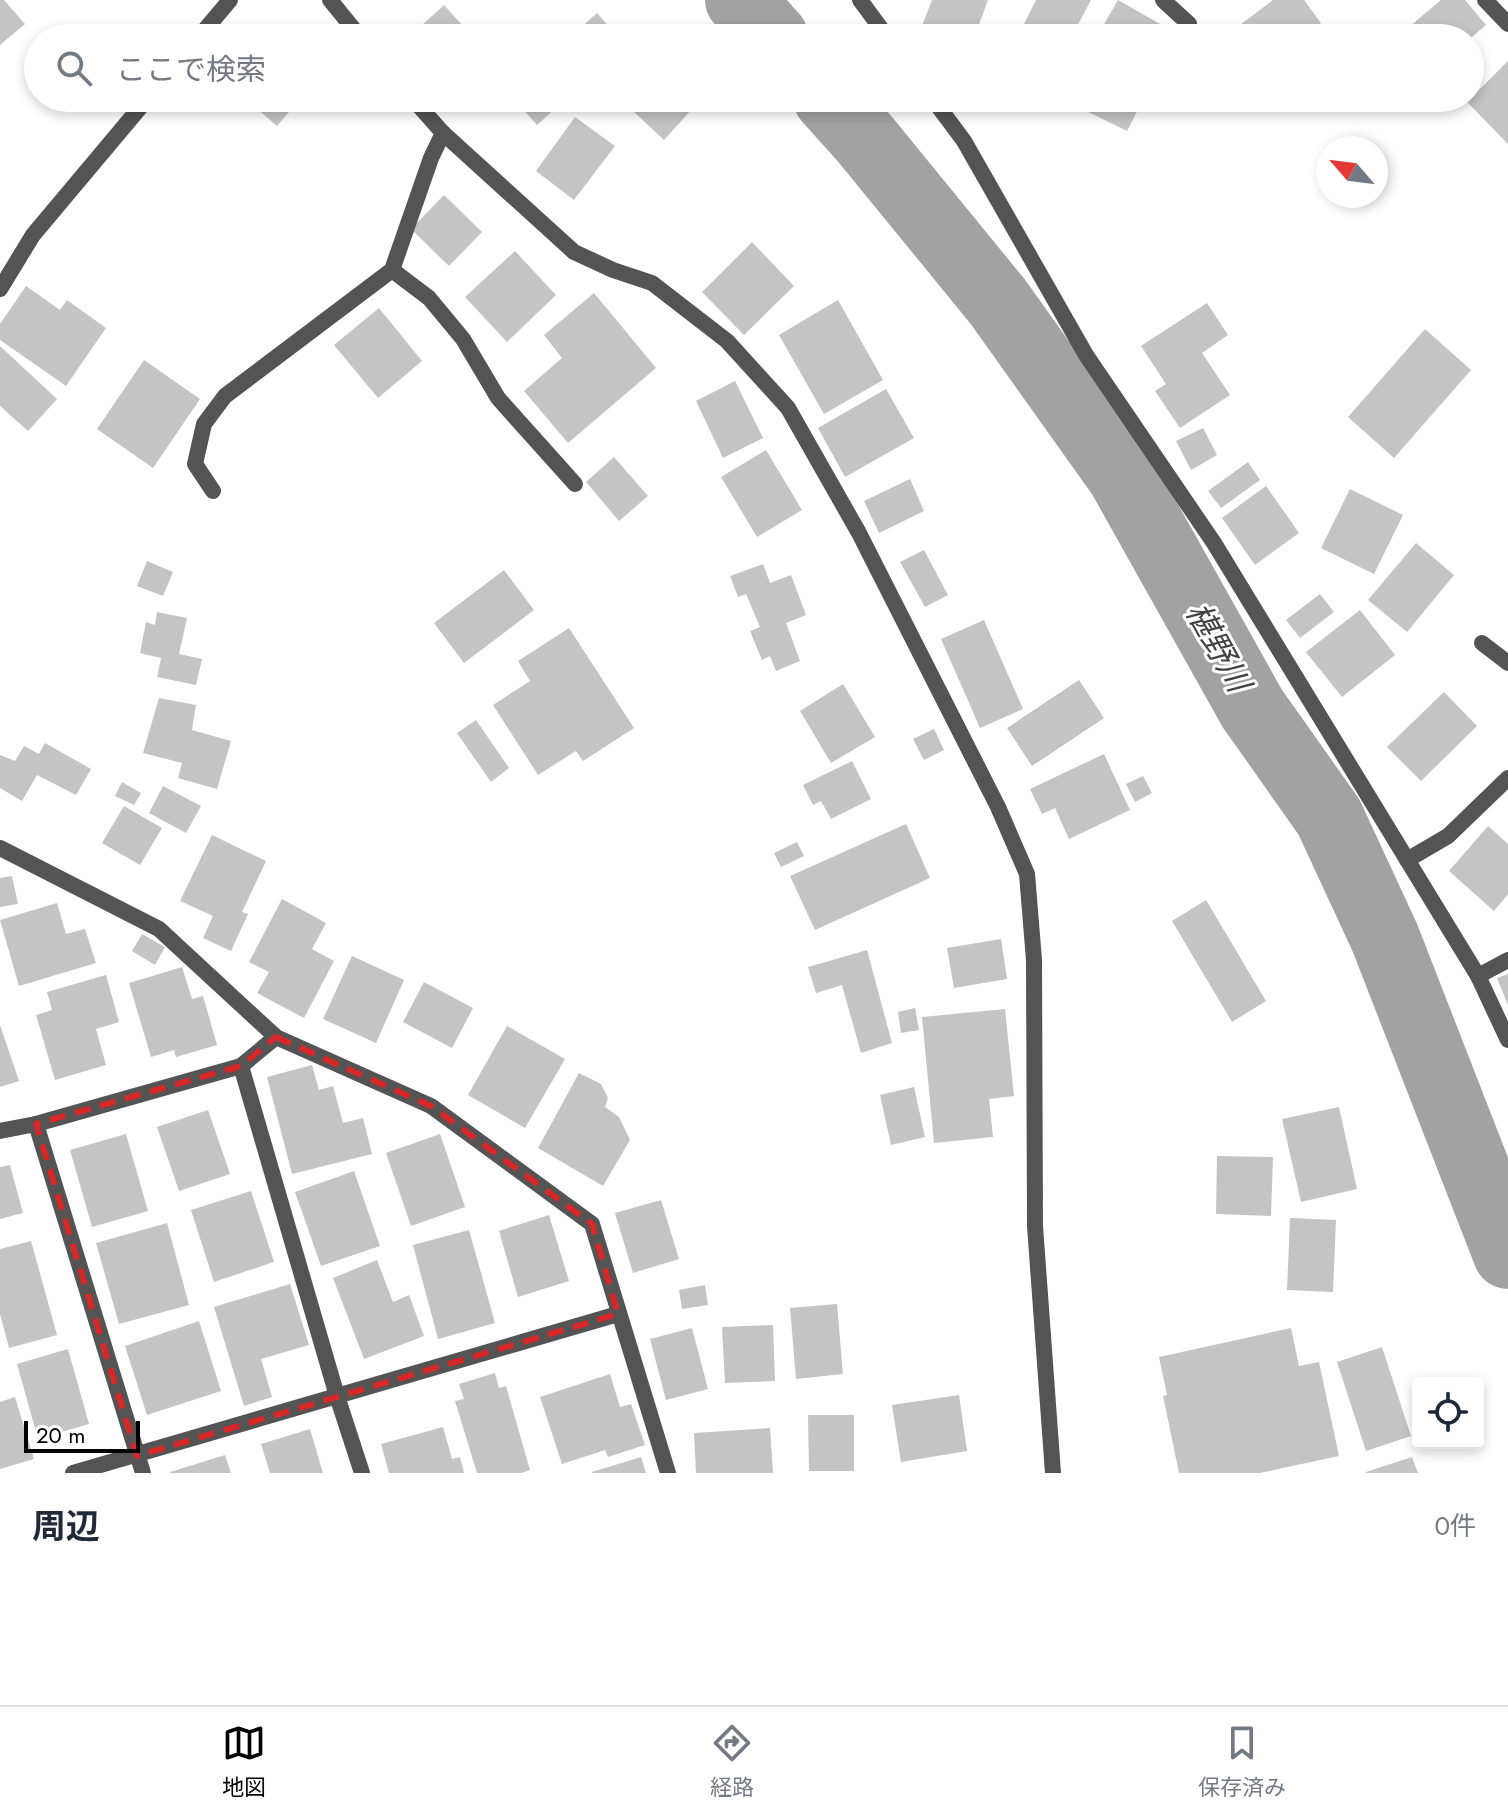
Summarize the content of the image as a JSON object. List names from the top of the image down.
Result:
{
  "water": ["椹野川"],
  "scale_bar": "20 m",
  "north": "top left",
  "page": {
    "search": "ここで検索",
    "scale": "20 m",
    "heading": ["周辺", "0件"],
    "nav": ["地図", "経路", "保存済み"]
  }
}
